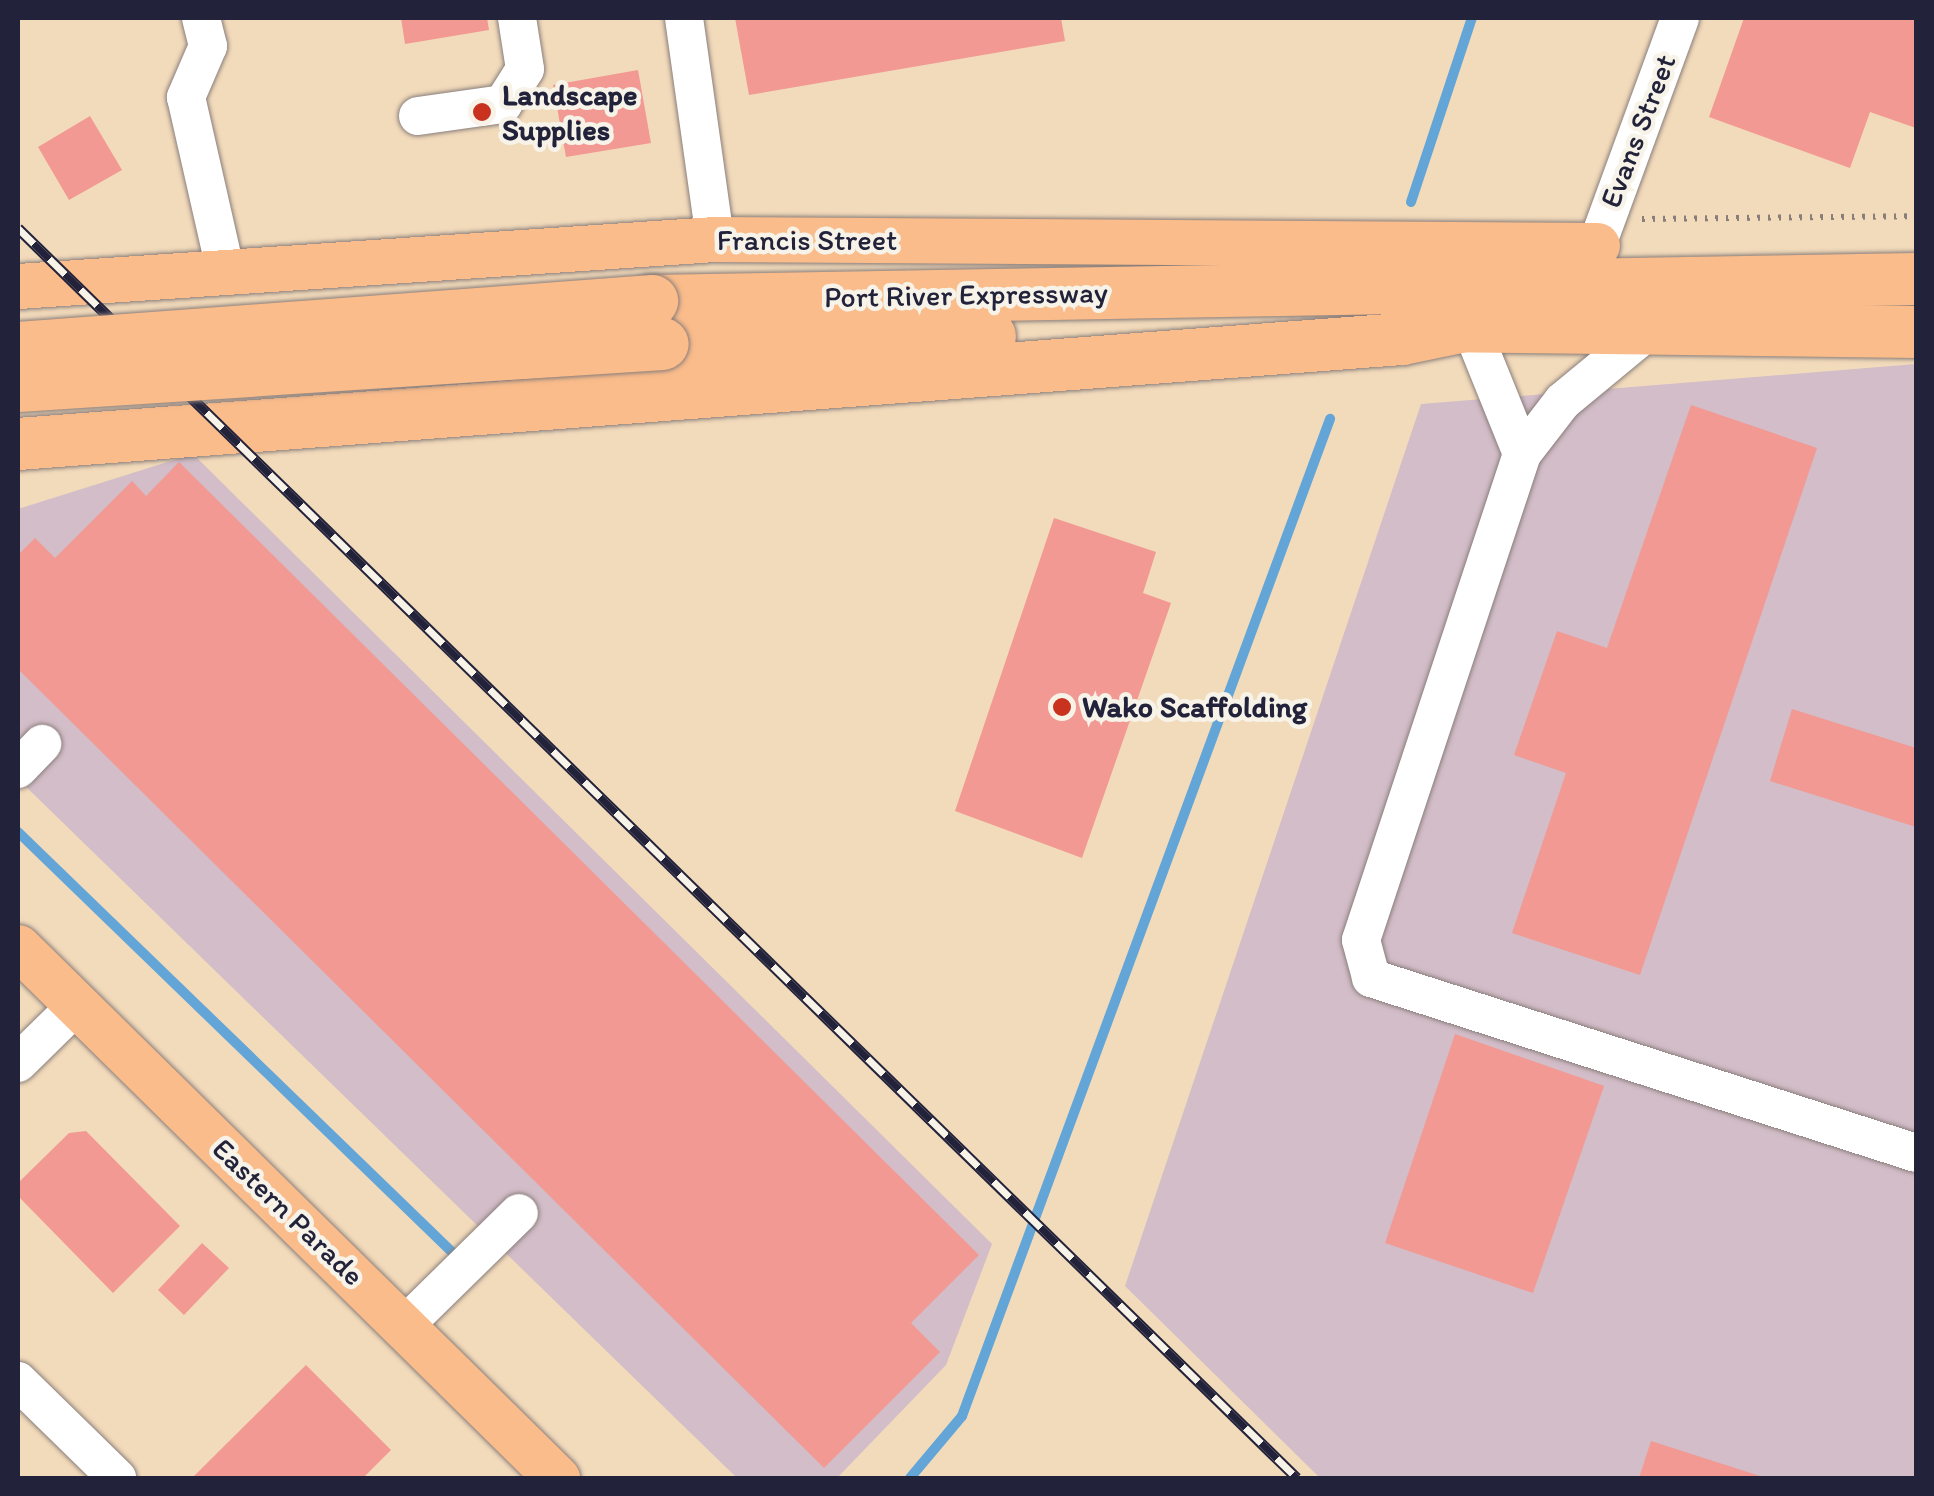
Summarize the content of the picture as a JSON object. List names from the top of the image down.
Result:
{
  "streets": {
    "highway": ["Port River Expressway"],
    "main road": ["Francis Street", "Eastern Parade"],
    "lane": ["Evans Street"]
  },
  "crossings": [
    ["Evans Street", "Francis Street"]
  ],
  "places": ["Landscape Supplies", "Wako Scaffolding"]
}
